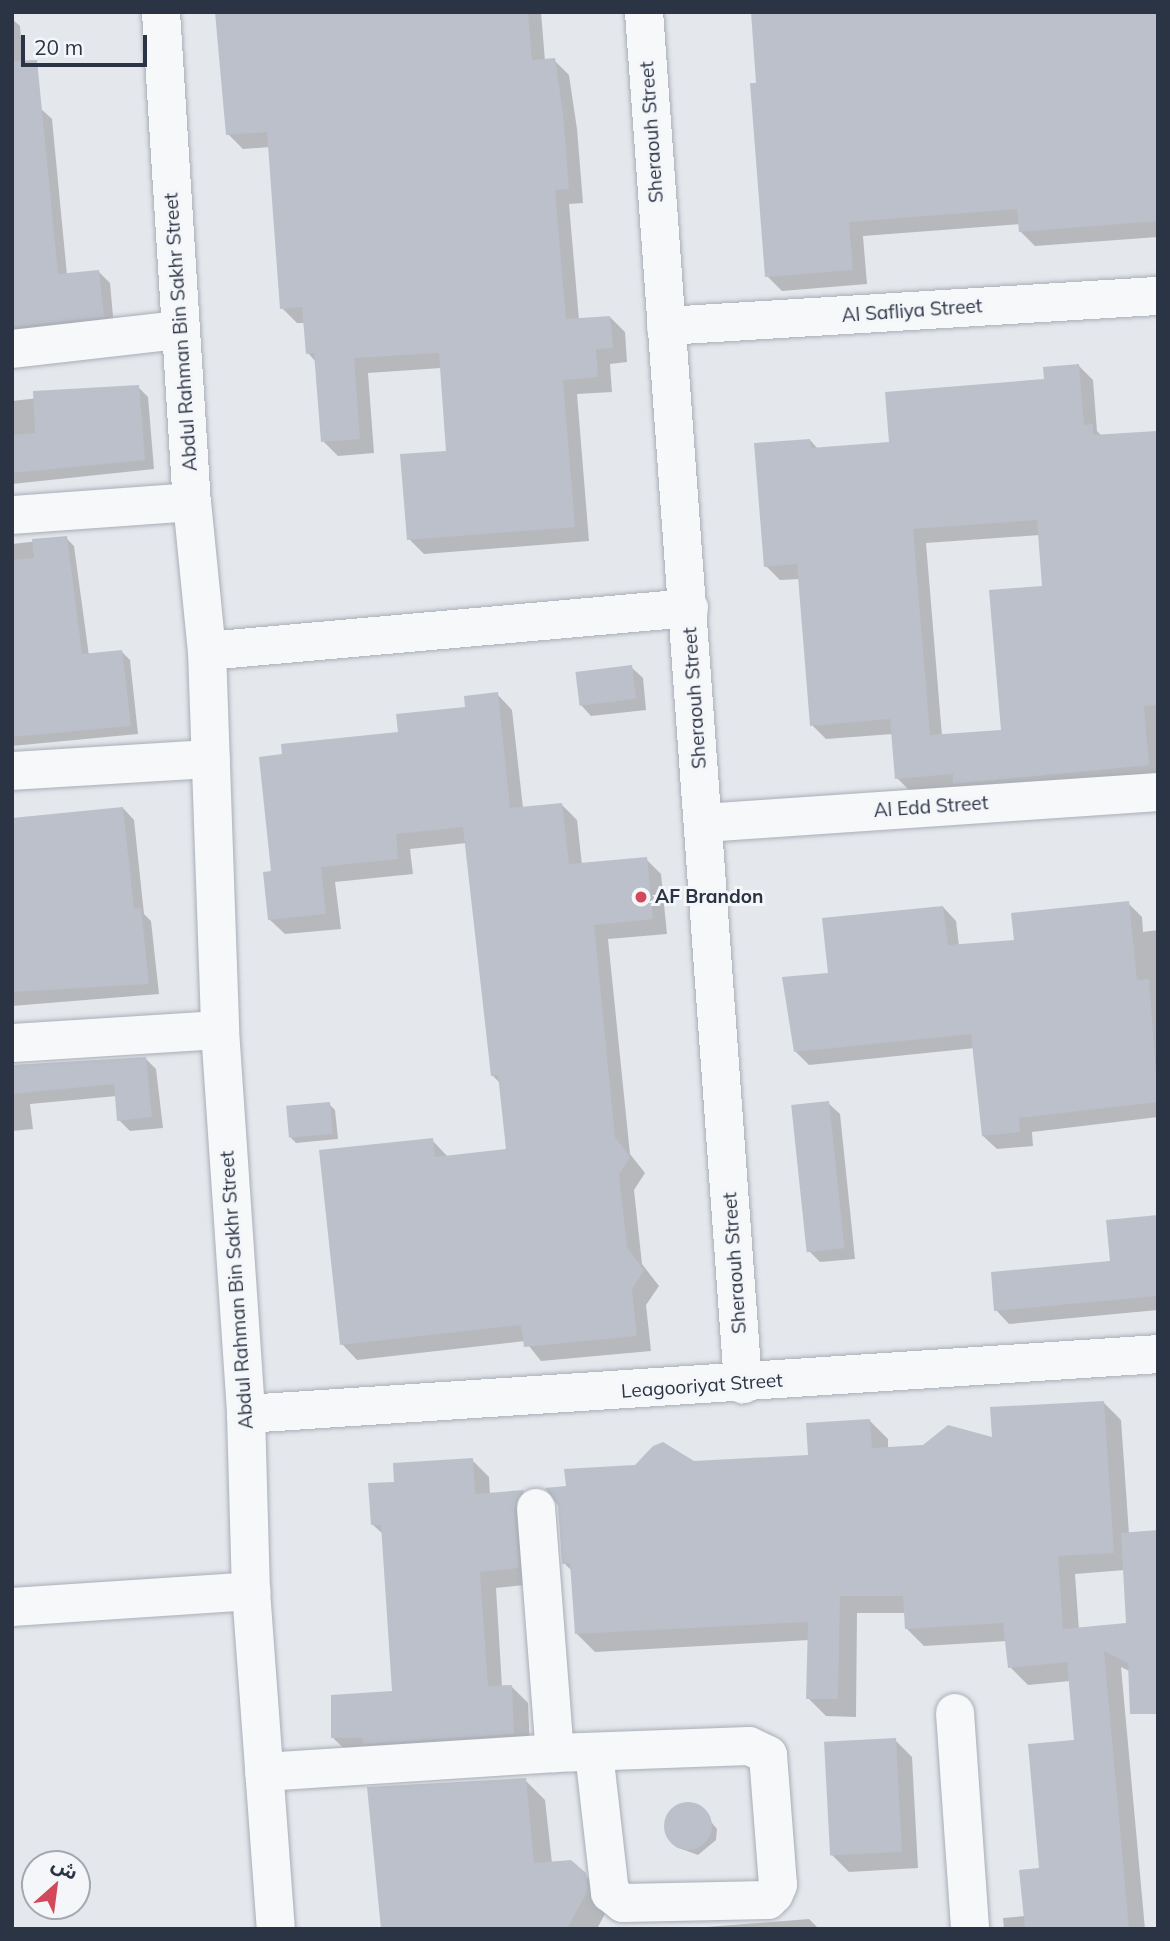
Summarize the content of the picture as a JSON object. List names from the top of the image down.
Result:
{
  "streets": {
    "street": [
      "Sheraouh Street",
      "Al Safliya Street",
      "Abdul Rahman Bin Sakhr Street",
      "Al Edd Street",
      "Leagooriyat Street"
    ]
  },
  "crossings": [
    ["Sheraouh Street", "Al Safliya Street"],
    ["Sheraouh Street", "Al Edd Street"],
    ["Sheraouh Street", "Leagooriyat Street"],
    ["Abdul Rahman Bin Sakhr Street", "Leagooriyat Street"]
  ],
  "places": ["AF Brandon"],
  "scale_bar": "20 m",
  "north": "top right"
}
